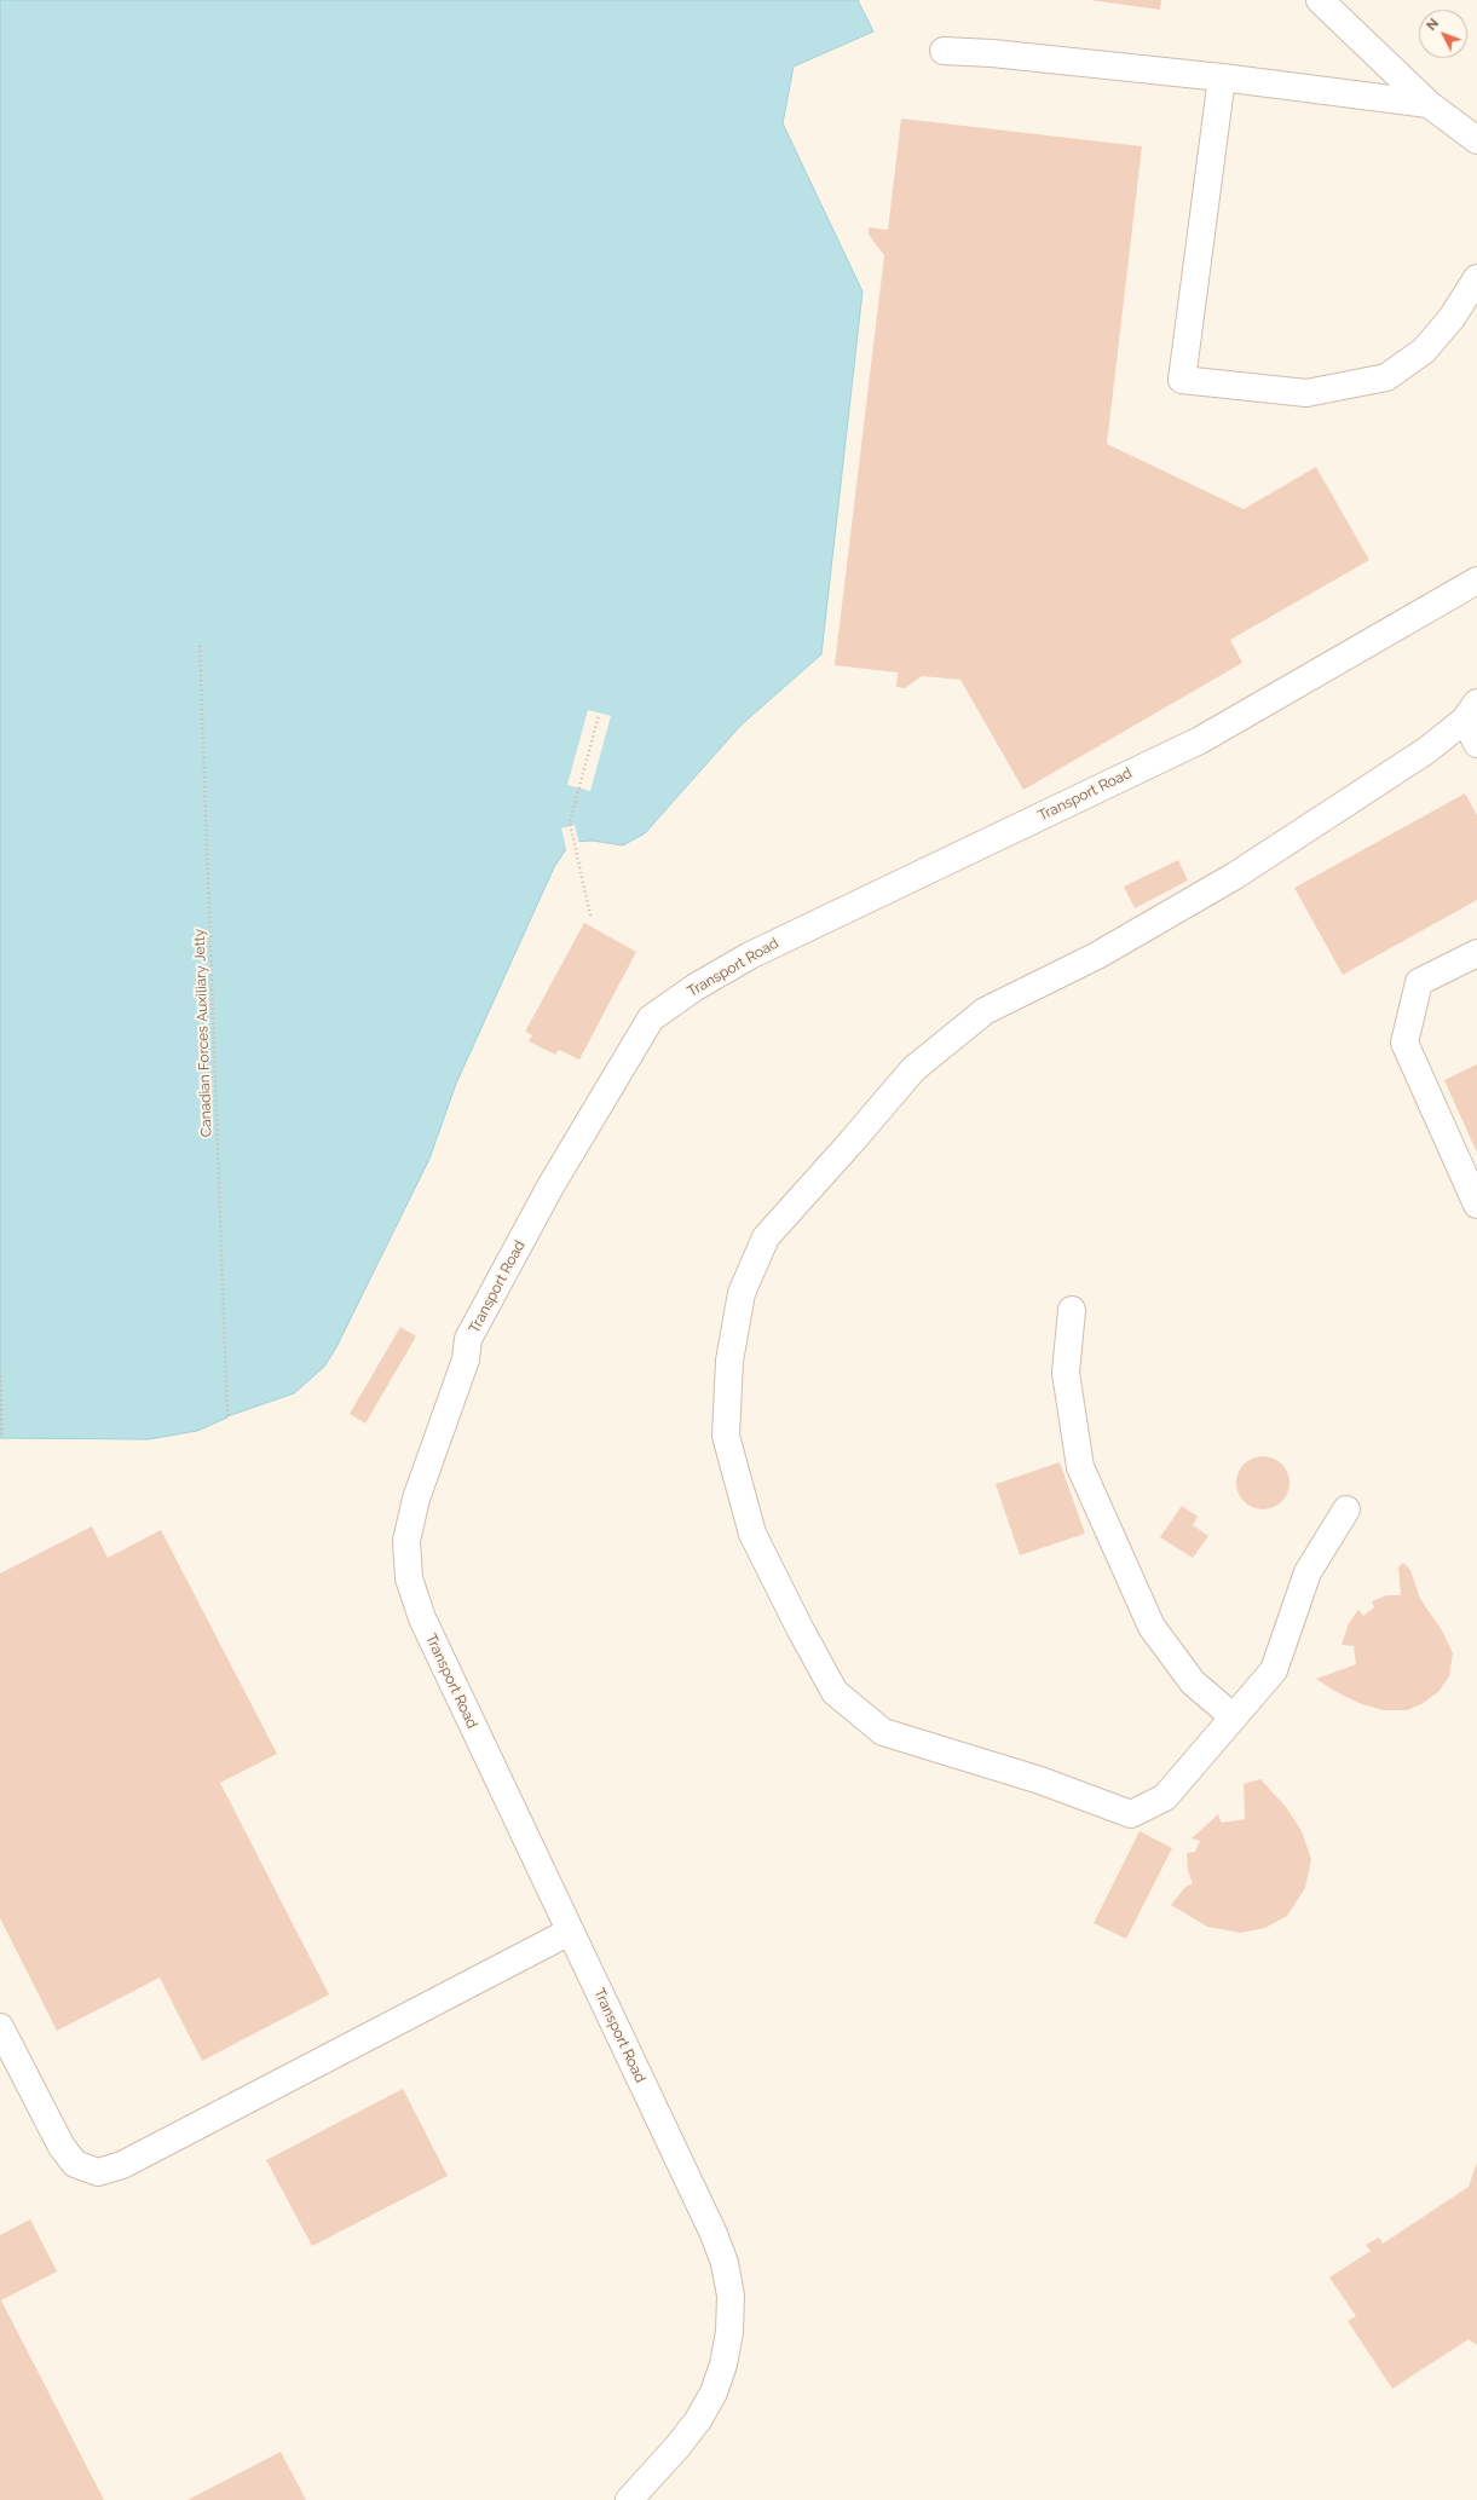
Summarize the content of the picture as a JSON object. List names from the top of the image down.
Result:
{
  "streets": {
    "lane": ["Transport Road"],
    "path": ["Canadian Forces Auxiliary Jetty"]
  },
  "north": "top left"
}
